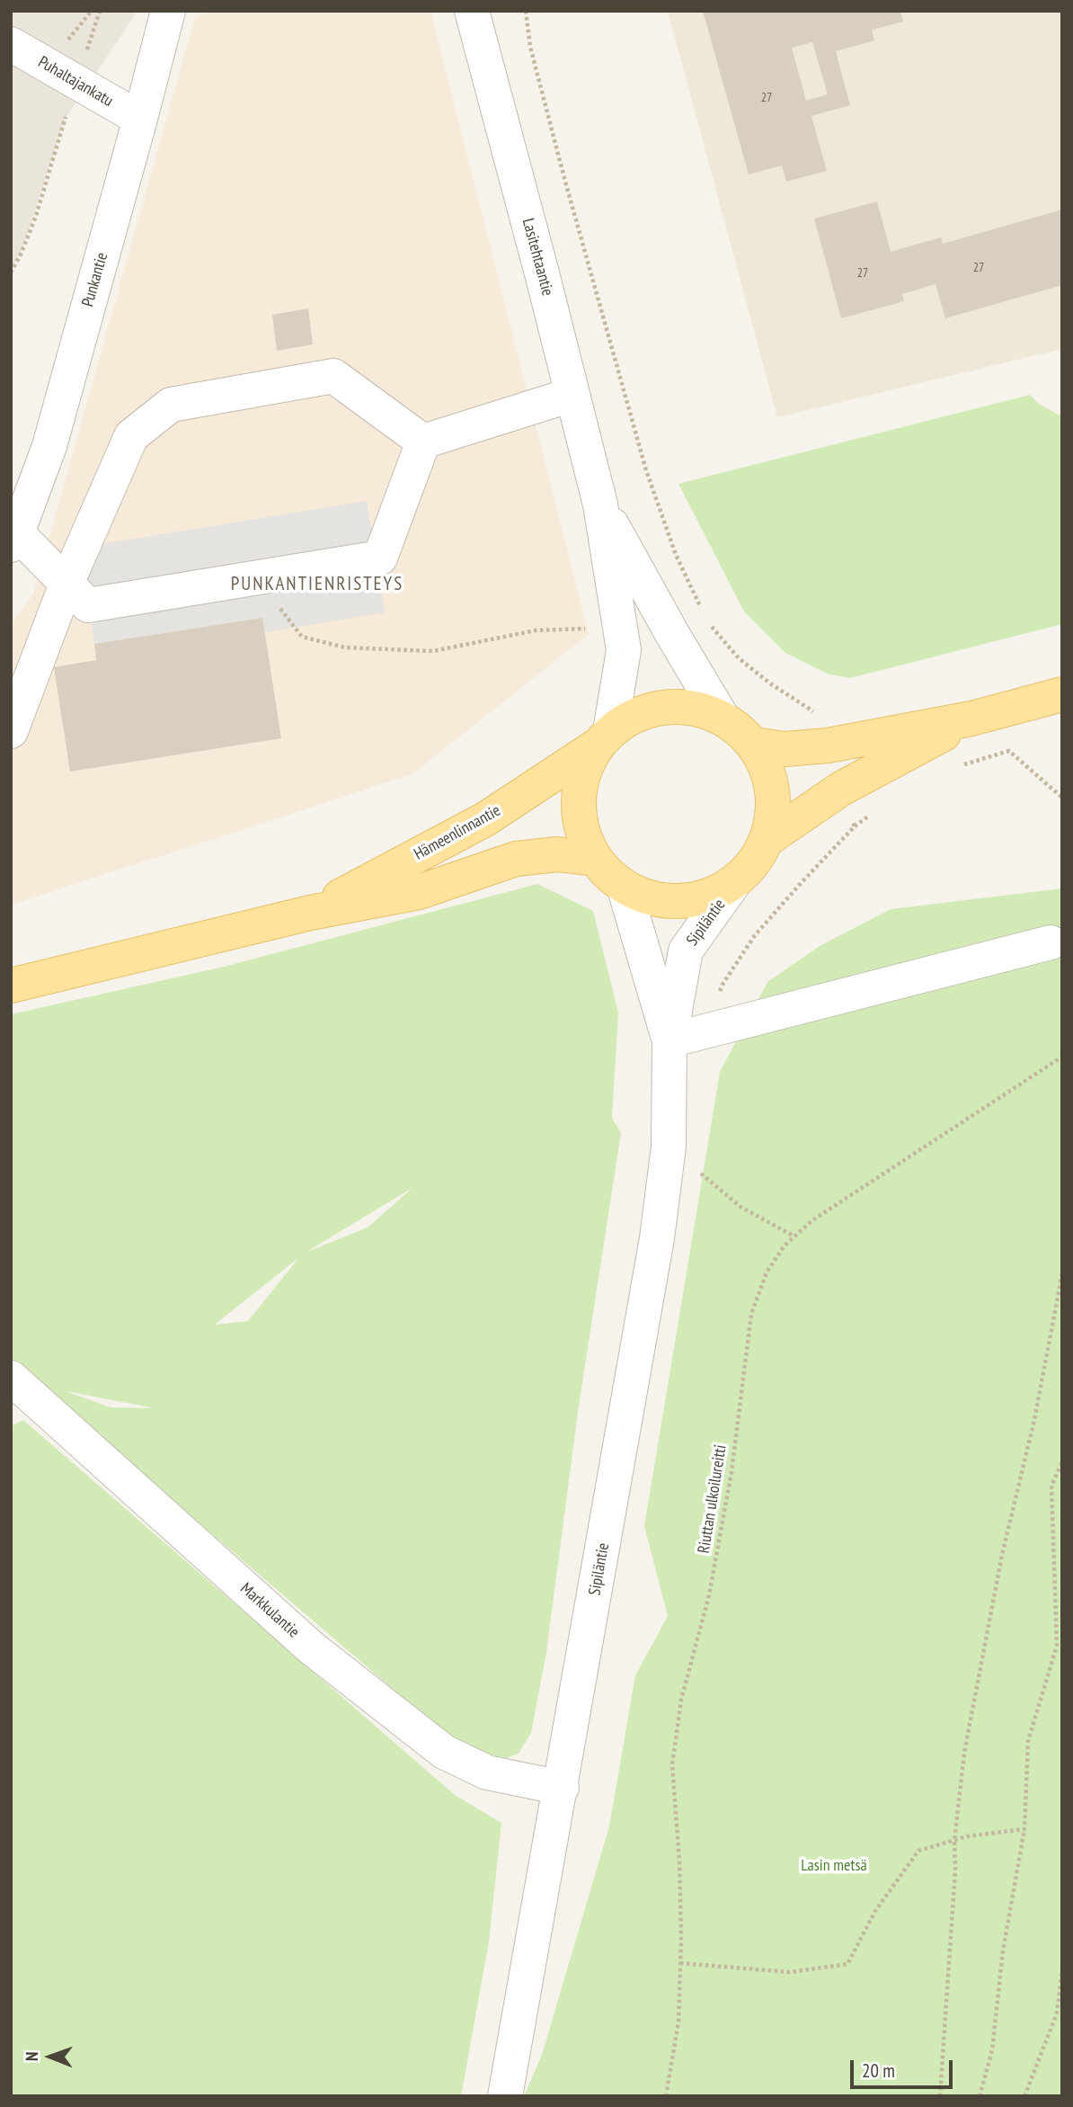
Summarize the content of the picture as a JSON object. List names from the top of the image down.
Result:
{
  "streets": {
    "main road": ["Hämeenlinnantie"],
    "street": [
      "Puhaltajankatu",
      "Lasitehtaantie",
      "Punkantie",
      "Sipiläntie",
      "Markkulantie"
    ],
    "path": ["Riuttan ulkoilureitti"]
  },
  "crossings": [
    ["Puhaltajankatu", "Punkantie"],
    ["Lasitehtaantie", "Hämeenlinnantie"],
    ["Lasitehtaantie", "Sipiläntie"],
    ["Hämeenlinnantie", "Sipiläntie"],
    ["Sipiläntie", "Markkulantie"]
  ],
  "districts": ["PUNKANTIENRISTEYS"],
  "parks": ["Lasin metsä"],
  "house_numbers": ["27", "27", "27"],
  "scale_bar": "20 m",
  "north": "left"
}
